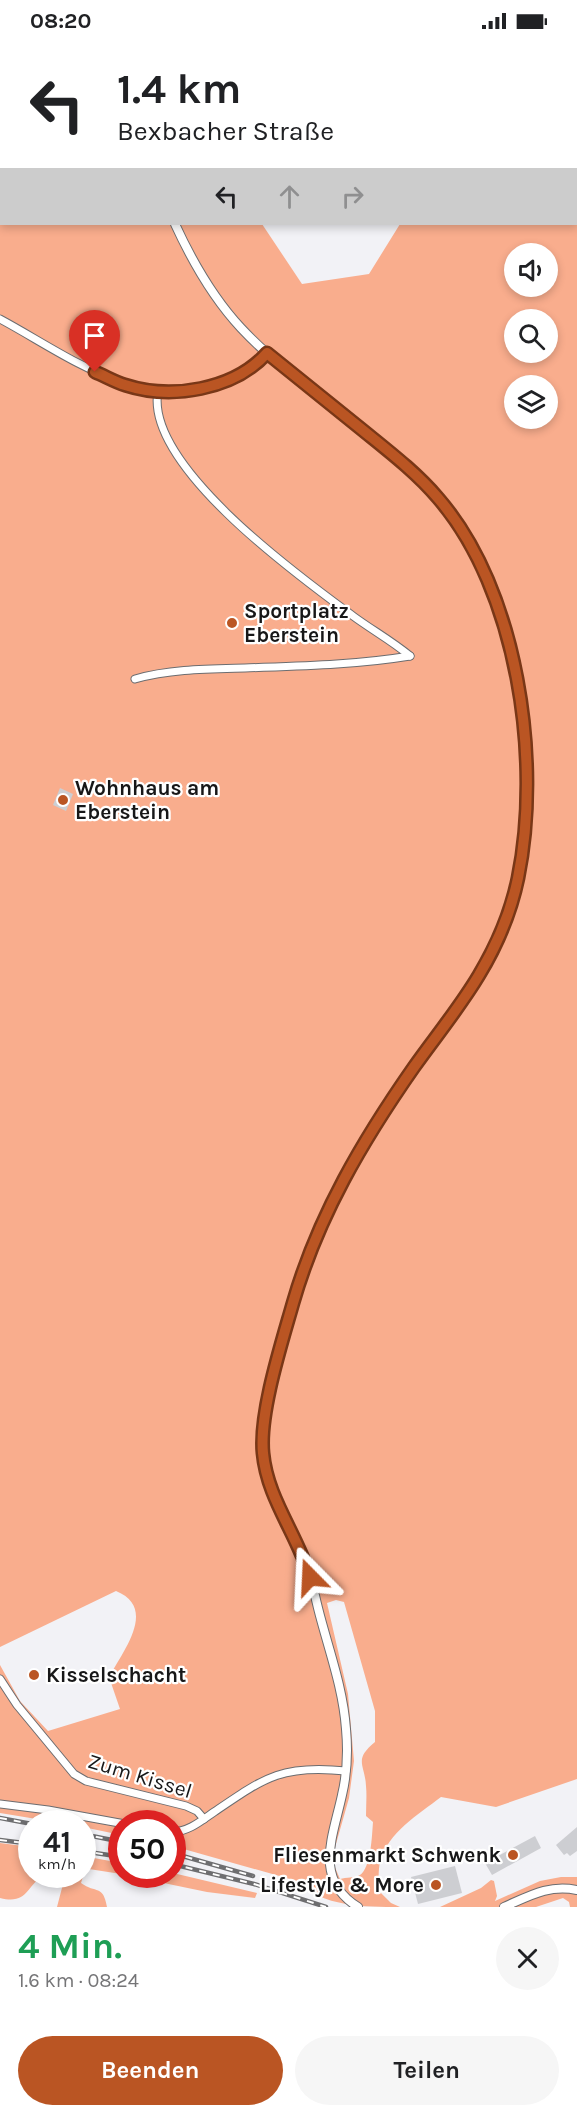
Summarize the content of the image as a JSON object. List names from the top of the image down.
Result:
{
  "streets": {
    "street": ["Zum Kissel"]
  },
  "places": [
    "Sportplatz Eberstein",
    "Wohnhaus am Eberstein",
    "Kisselschacht",
    "Fliesenmarkt Schwenk",
    "Lifestyle & More"
  ],
  "page": {
    "status": "08:20",
    "turn": ["1.4 km", "Bexbacher Straße"],
    "speed": "41 km/h",
    "limit": "50",
    "heading": ["4 Min.", "1.6 km · 08:24"],
    "buttons": ["Beenden", "Teilen"]
  }
}
